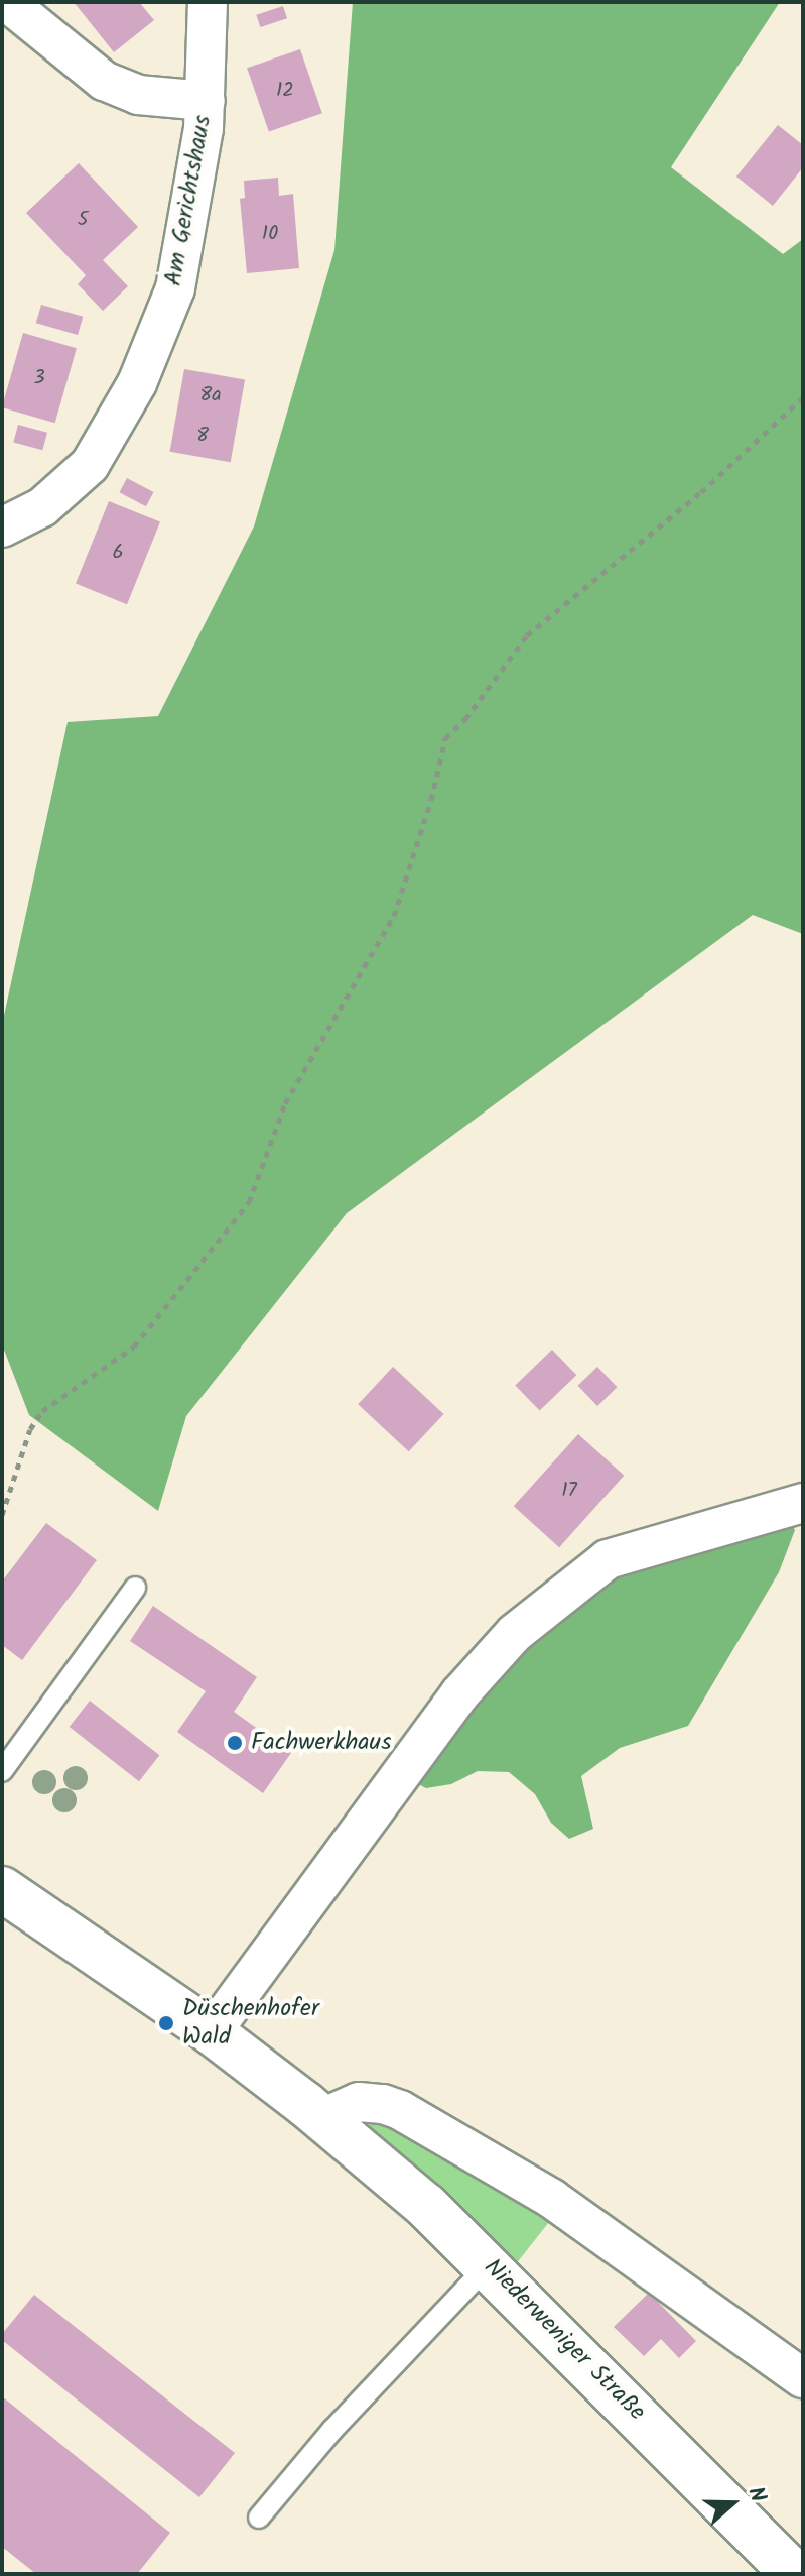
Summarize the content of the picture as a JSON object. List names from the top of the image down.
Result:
{
  "streets": {
    "street": ["Am Gerichtshaus", "Niederweniger Straße"]
  },
  "places": ["Fachwerkhaus", "Düschenhofer Wald"],
  "house_numbers": [
    "12",
    "5",
    "10",
    "3",
    "8a",
    "8",
    "6",
    "17"
  ],
  "north": "right"
}
